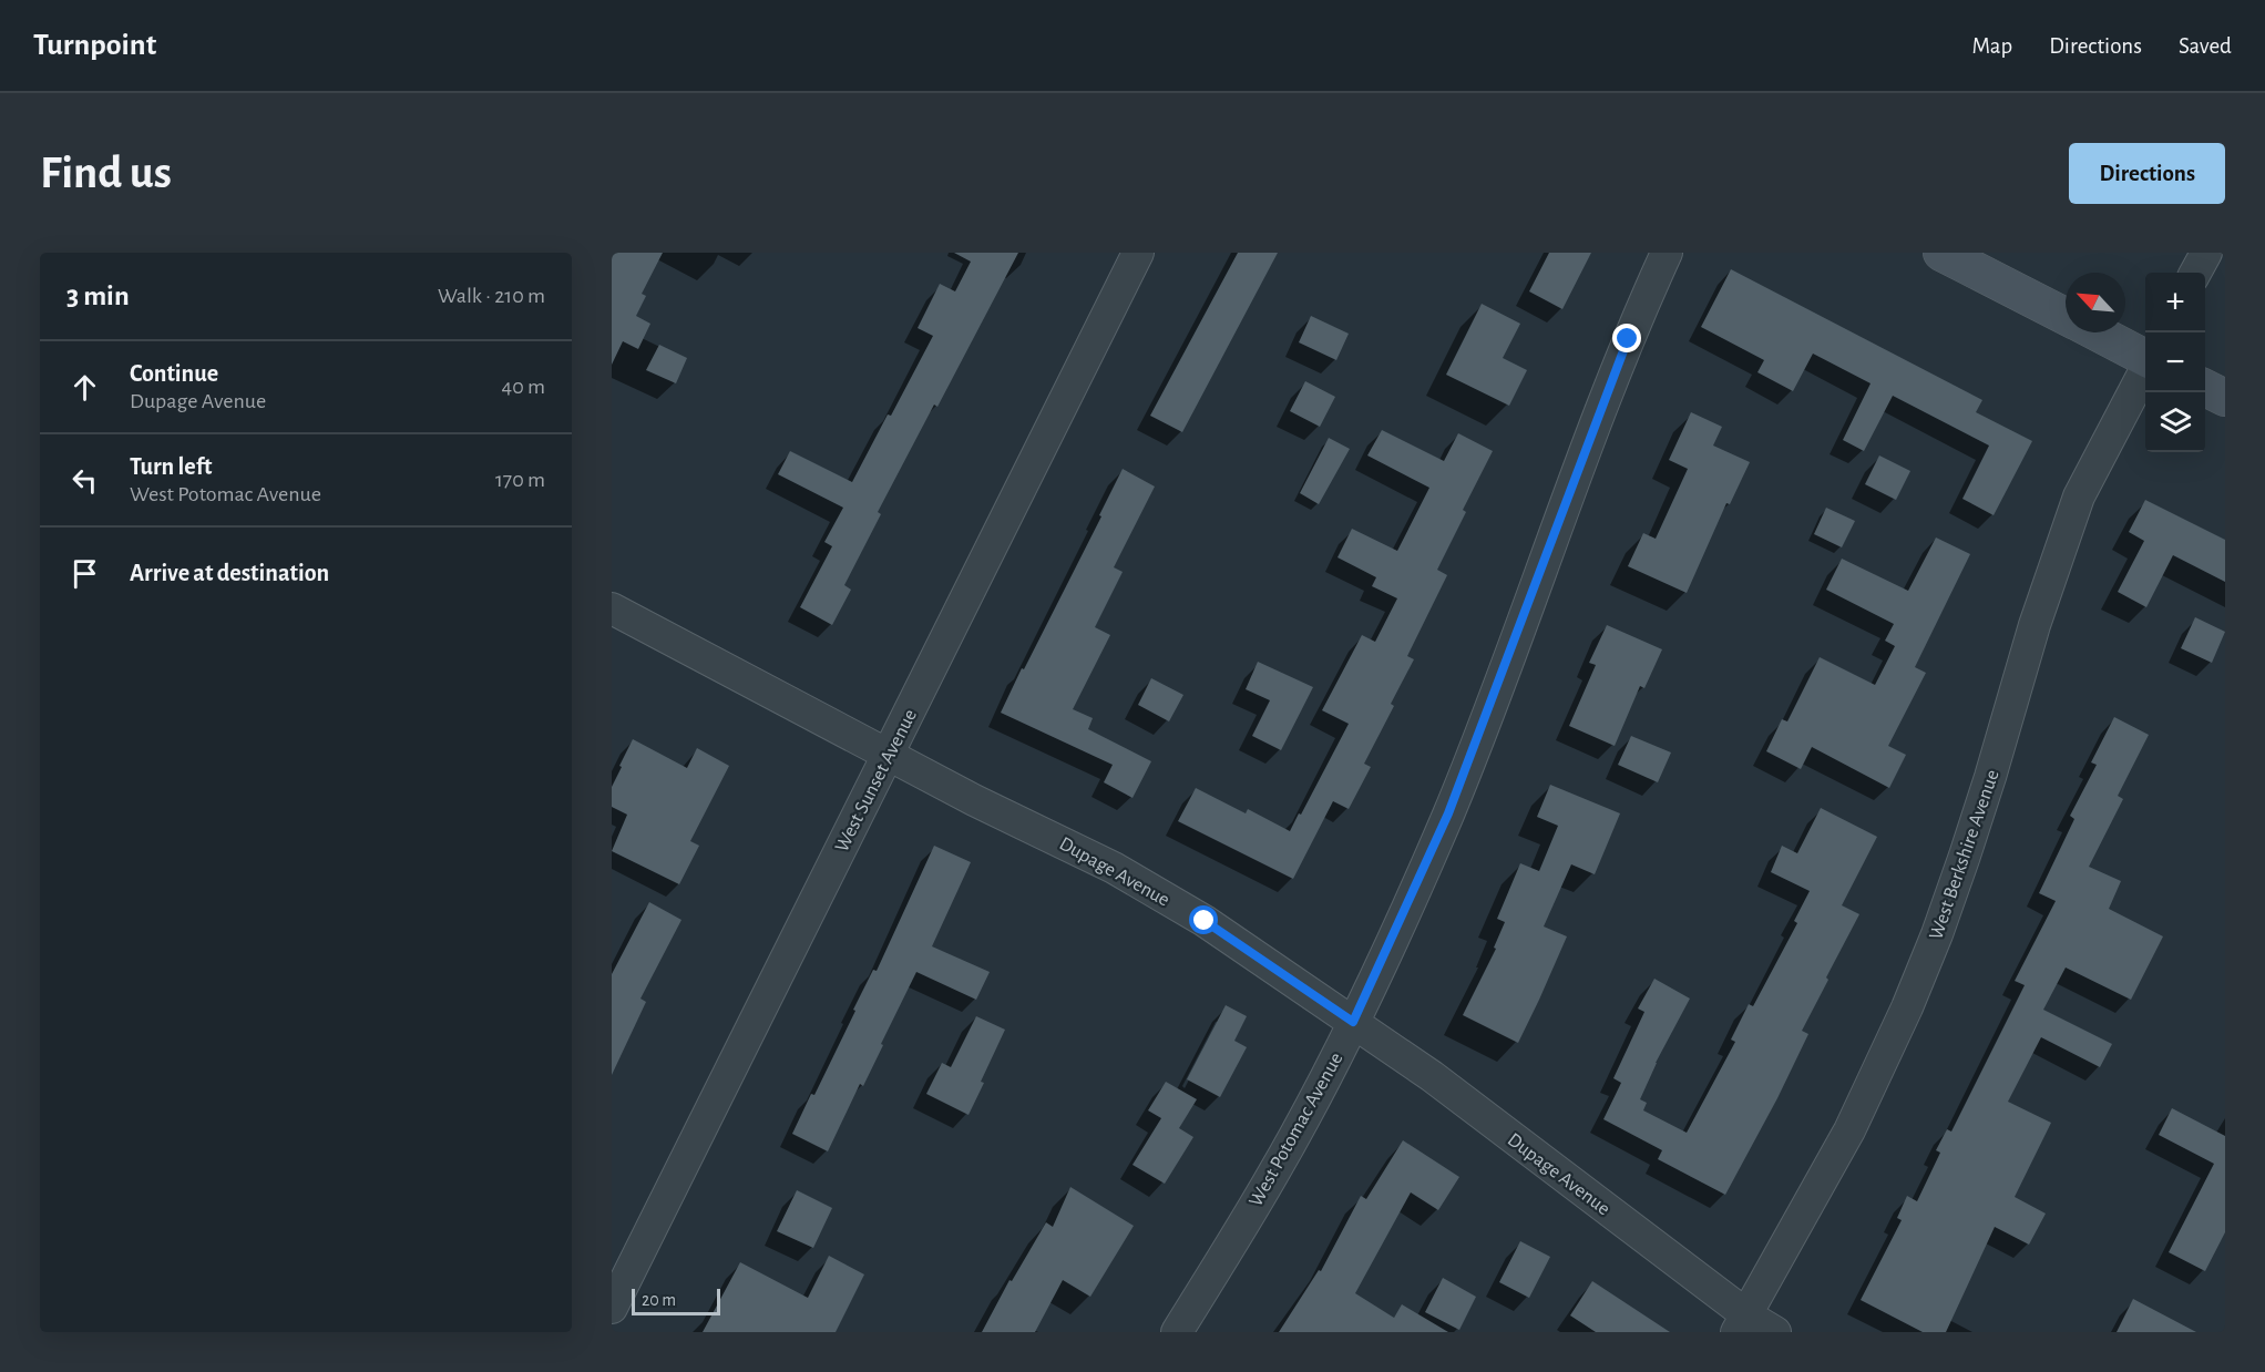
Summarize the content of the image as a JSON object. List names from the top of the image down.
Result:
{
  "streets": {
    "street": [
      "West Sunset Avenue",
      "West Berkshire Avenue",
      "Dupage Avenue",
      "West Potomac Avenue"
    ]
  },
  "crossings": [
    ["West Sunset Avenue", "Dupage Avenue"],
    ["West Berkshire Avenue", "Dupage Avenue"],
    ["Dupage Avenue", "West Potomac Avenue"]
  ],
  "scale_bar": "20 m",
  "north": "top left",
  "page": {
    "header": "Turnpoint",
    "nav": ["Map", "Directions", "Saved"],
    "buttons": "Directions",
    "title": "Find us",
    "heading": ["3 min", "Walk · 210 m"],
    "map_buttons": ["+", "−"],
    "list": [
      ["Continue", "Dupage Avenue", "40 m"],
      ["Turn left", "West Potomac Avenue", "170 m"],
      "Arrive at destination"
    ],
    "scale": "20 m"
  }
}
